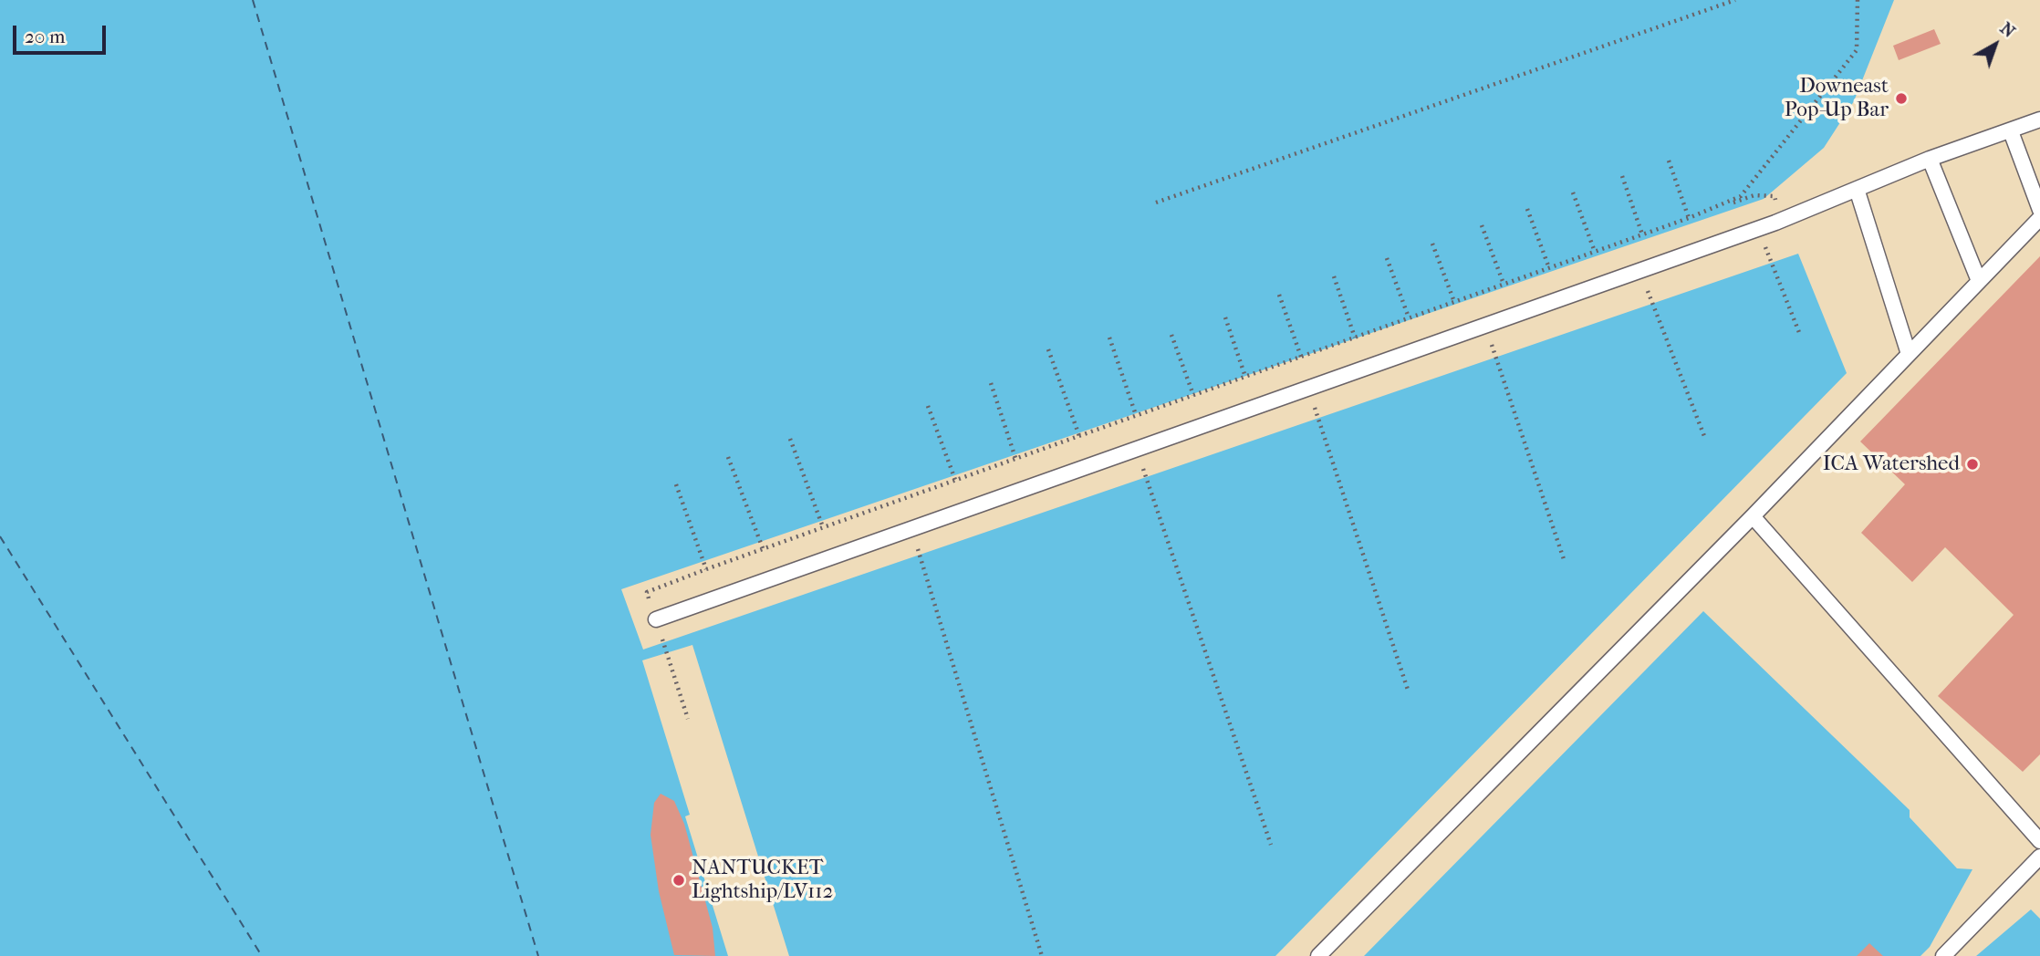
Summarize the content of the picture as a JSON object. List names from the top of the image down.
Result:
{
  "places": ["Downeast Pop-Up Bar", "ICA Watershed", "NANTUCKET Lightship/LV112"],
  "scale_bar": "20 m",
  "north": "top right"
}
